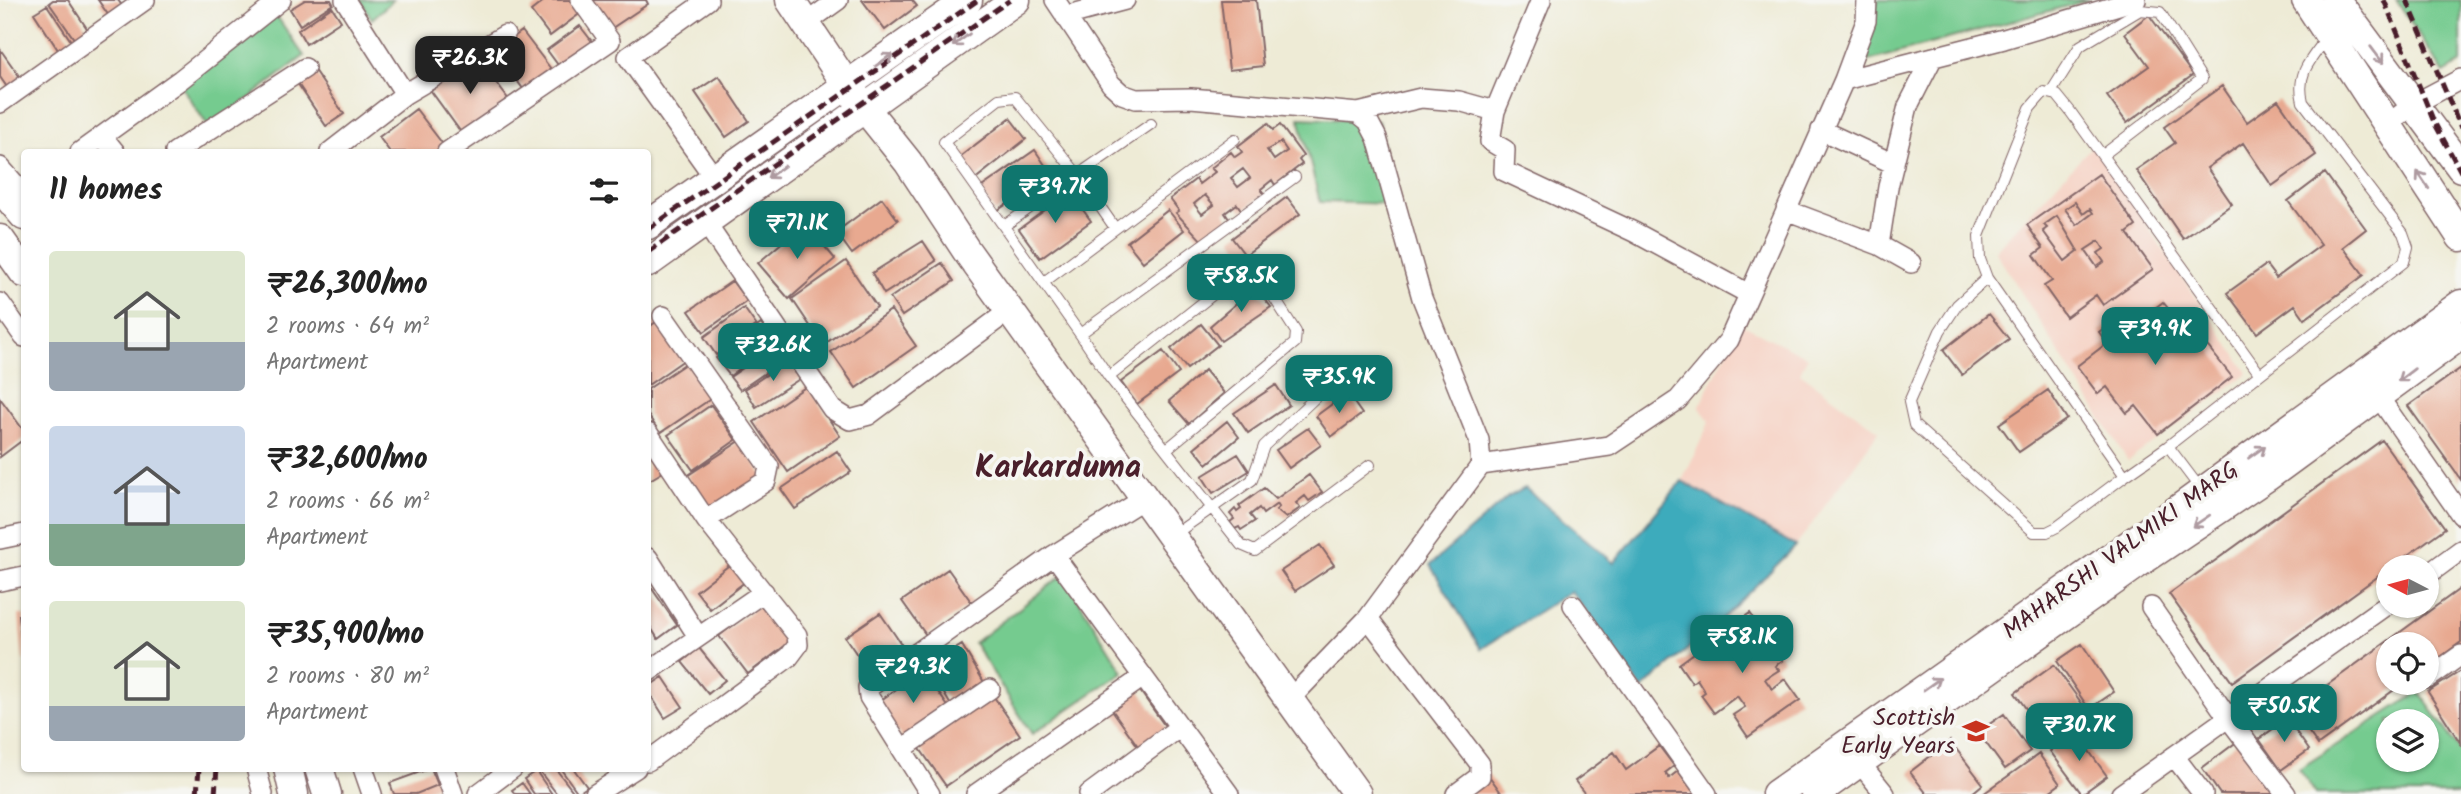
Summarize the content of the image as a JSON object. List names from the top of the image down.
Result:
{
  "streets": {
    "street": ["MAHARSHI VALMIKI MARG"]
  },
  "districts": ["Karkarduma"],
  "places": {
    "school or university": ["Scottish Early Years"]
  },
  "north": "left",
  "page": {
    "price": [
      "₹26.3K",
      "₹39.7K",
      "₹71.1K",
      "₹58.5K",
      "₹39.9K",
      "₹32.6K",
      "₹35.9K",
      "₹58.1K",
      "₹29.3K",
      "₹50.5K",
      "₹30.7K"
    ],
    "heading": "11 homes",
    "list": [
      {
        "name": "₹26,300/mo",
        "note": "2 rooms · 64 m² · Apartment"
      },
      {
        "name": "₹32,600/mo",
        "note": "2 rooms · 66 m² · Apartment"
      },
      {
        "name": "₹35,900/mo",
        "note": "2 rooms · 80 m² · Apartment"
      }
    ]
  }
}
